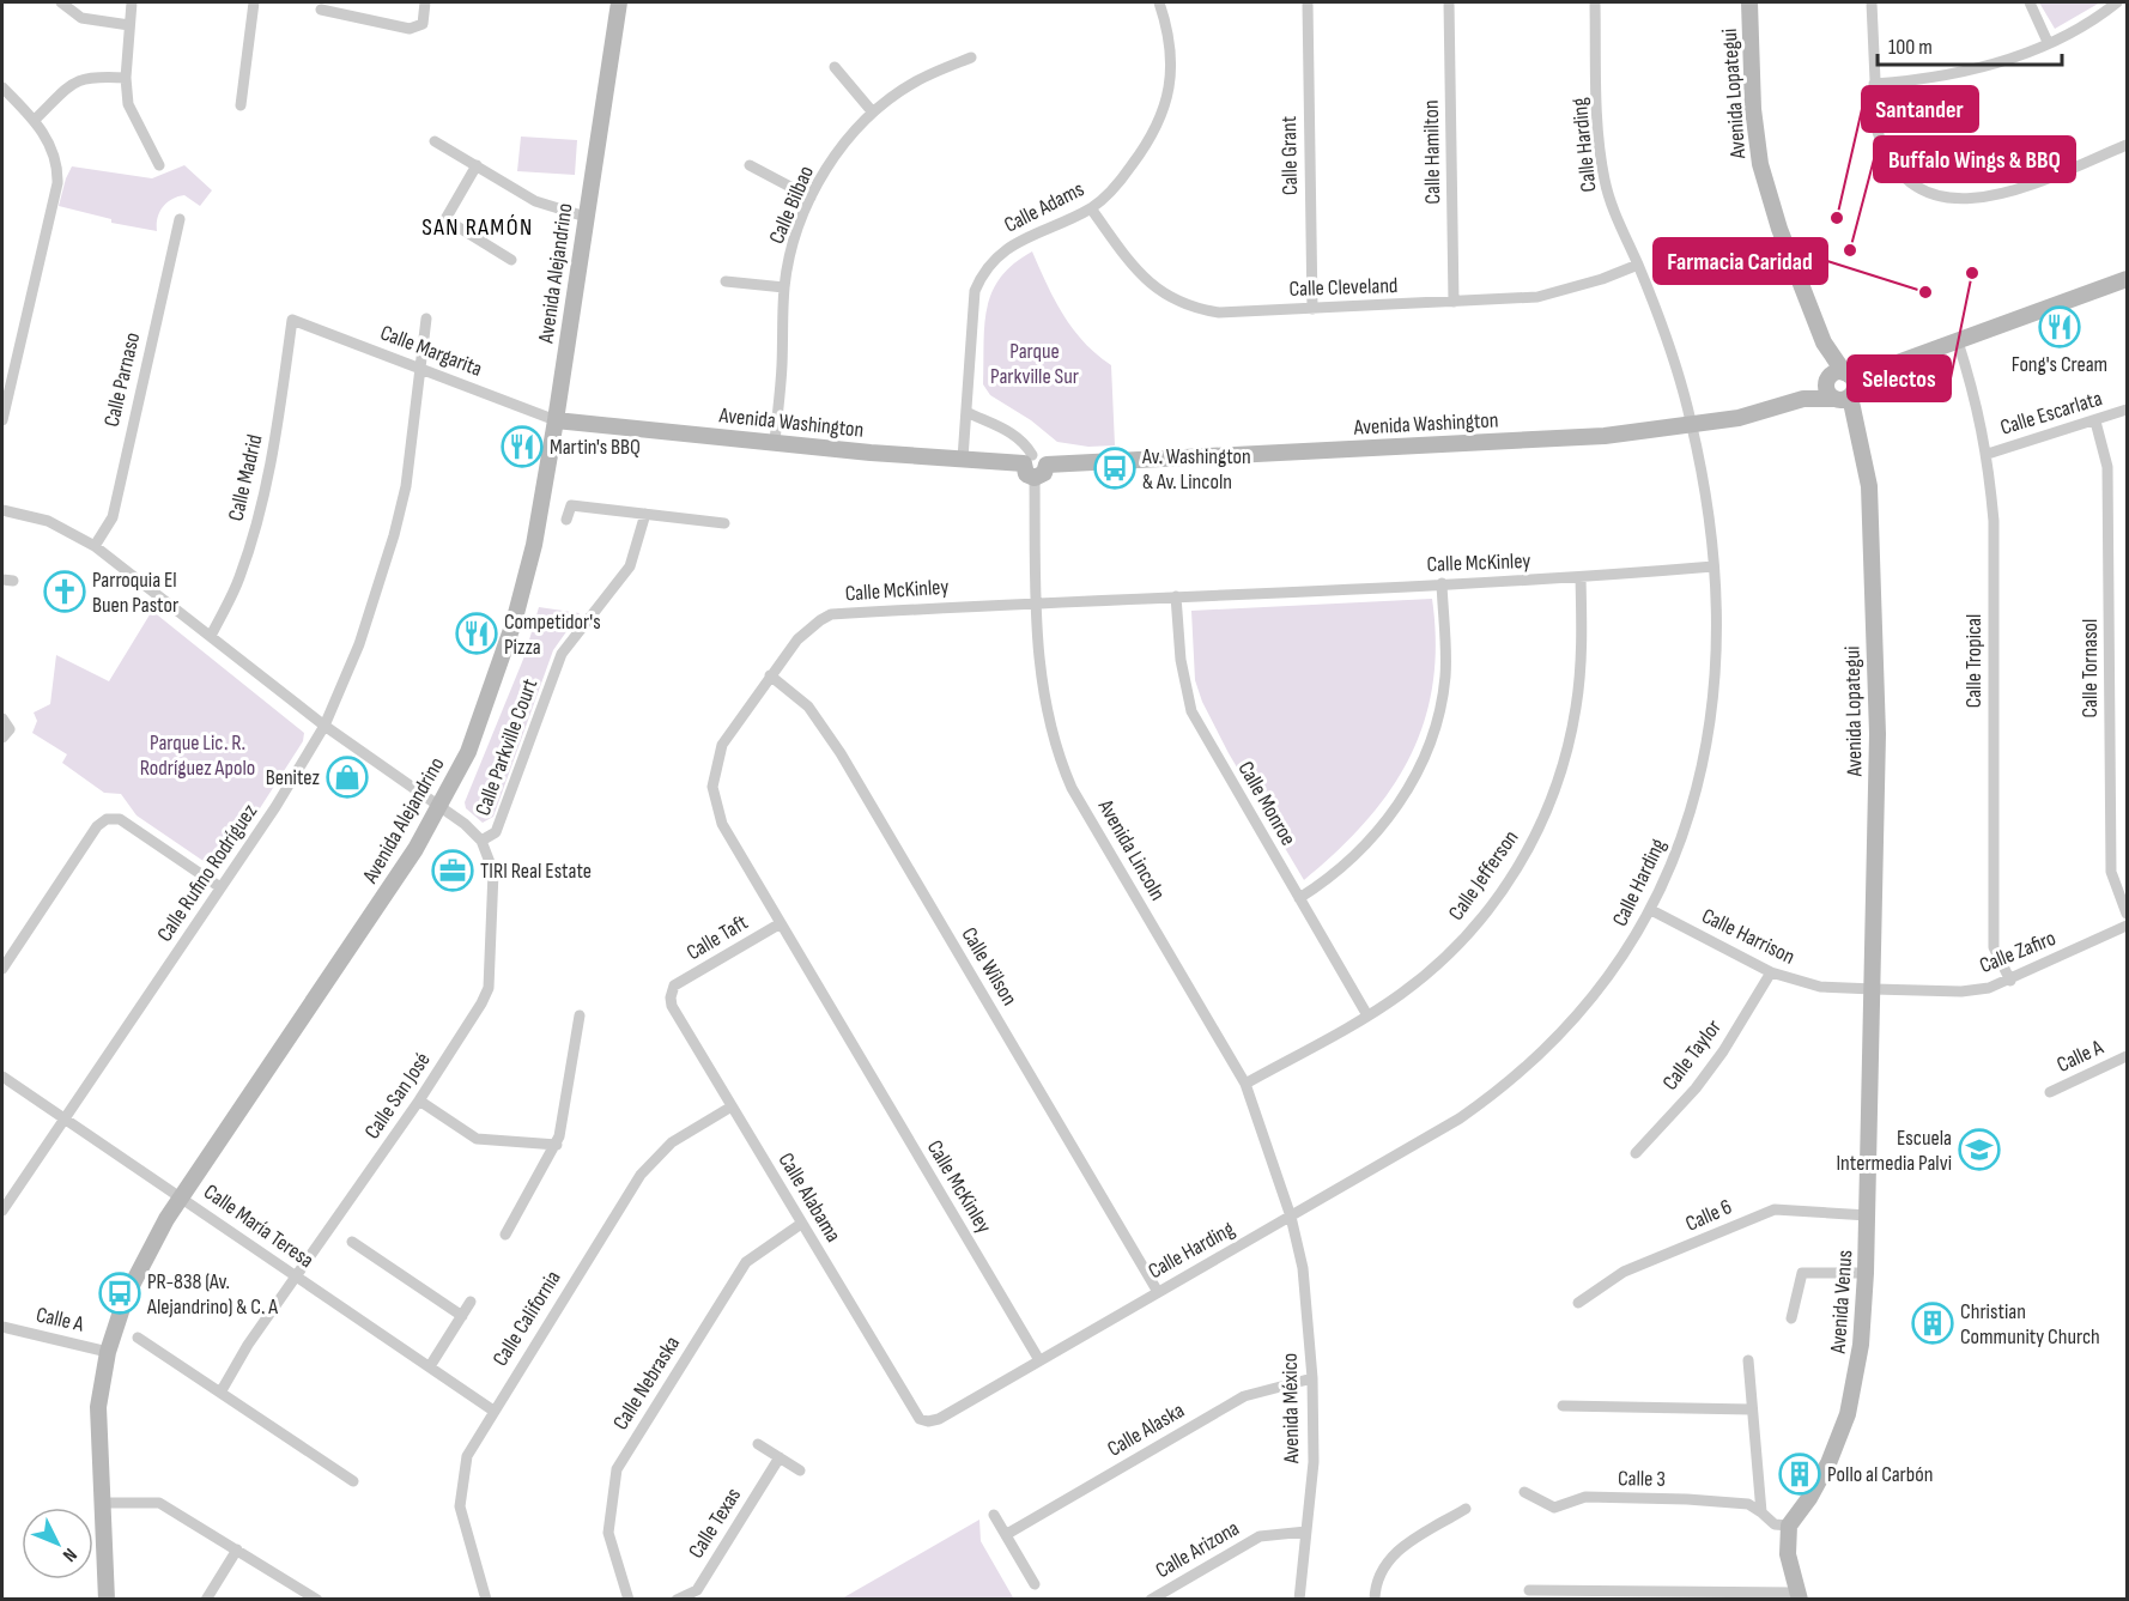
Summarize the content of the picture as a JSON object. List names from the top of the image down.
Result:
{
  "streets": {
    "street": [
      "Avenida Lopategui",
      "Calle Harding",
      "Calle Hamilton",
      "Calle Grant",
      "Calle Bilbao",
      "Calle Adams",
      "Avenida Alejandrino",
      "Calle Cleveland",
      "Calle Margarita",
      "Calle Parnaso",
      "Calle Escarlata",
      "Avenida Washington",
      "Calle Madrid",
      "Calle McKinley",
      "Calle Tropical",
      "Calle Tornasol",
      "Calle Parkville Court",
      "Calle Monroe",
      "Avenida Lincoln",
      "Calle Rufino Rodríguez",
      "Calle Jefferson",
      "Calle Harrison",
      "Calle Taft",
      "Calle Zafiro",
      "Calle Wilson",
      "Calle Taylor",
      "Calle A",
      "Calle San José",
      "Calle Alabama",
      "Calle 6",
      "Calle María Teresa",
      "Avenida Venus",
      "Calle California",
      "Calle Nebraska",
      "Avenida México",
      "Calle Alaska",
      "Calle 3",
      "Calle Texas",
      "Calle Arizona"
    ]
  },
  "crossings": [
    ["Avenida Lopategui", "Avenida Washington"],
    ["Avenida Lopategui", "Calle Harrison"],
    ["Avenida Lopategui", "Calle Zafiro"],
    ["Avenida Lopategui", "Avenida Venus"],
    ["Calle Harding", "Calle Cleveland"],
    ["Calle Harding", "Avenida Washington"],
    ["Calle Harding", "Calle McKinley"],
    ["Calle Harding", "Avenida Lincoln"],
    ["Calle Harding", "Calle Harrison"],
    ["Calle Harding", "Calle Wilson"],
    ["Calle Harding", "Calle Alabama"],
    ["Calle Harding", "Avenida México"],
    ["Calle Hamilton", "Calle Cleveland"],
    ["Calle Grant", "Calle Cleveland"],
    ["Calle Bilbao", "Avenida Washington"],
    ["Calle Adams", "Calle Cleveland"],
    ["Calle Adams", "Avenida Washington"],
    ["Avenida Alejandrino", "Calle Margarita"],
    ["Avenida Alejandrino", "Avenida Washington"],
    ["Avenida Alejandrino", "Calle A"],
    ["Avenida Alejandrino", "Calle María Teresa"],
    ["Calle Margarita", "Avenida Washington"],
    ["Calle Margarita", "Calle Madrid"],
    ["Calle Margarita", "Calle Rufino Rodríguez"],
    ["Calle Escarlata", "Calle Tropical"],
    ["Calle Escarlata", "Calle Tornasol"],
    ["Avenida Washington", "Calle Tropical"],
    ["Avenida Washington", "Avenida Lincoln"],
    ["Calle McKinley", "Calle Monroe"],
    ["Calle McKinley", "Avenida Lincoln"],
    ["Calle McKinley", "Calle Jefferson"],
    ["Calle McKinley", "Calle Taft"],
    ["Calle McKinley", "Calle Wilson"],
    ["Calle Tropical", "Calle Zafiro"],
    ["Calle Parkville Court", "Calle San José"],
    ["Calle Monroe", "Calle Jefferson"],
    ["Avenida Lincoln", "Calle Jefferson"],
    ["Avenida Lincoln", "Avenida México"],
    ["Calle Rufino Rodríguez", "Calle María Teresa"],
    ["Calle Harrison", "Calle Zafiro"],
    ["Calle Harrison", "Calle Taylor"],
    ["Calle Harrison", "Avenida Venus"],
    ["Calle Taft", "Calle Alabama"],
    ["Calle Zafiro", "Avenida Venus"],
    ["Calle San José", "Calle María Teresa"],
    ["Calle Alabama", "Calle California"],
    ["Calle Alabama", "Calle Nebraska"],
    ["Calle 6", "Avenida Venus"],
    ["Calle María Teresa", "Calle California"],
    ["Avenida Venus", "Calle 3"],
    ["Avenida México", "Calle Alaska"],
    ["Avenida México", "Calle Arizona"]
  ],
  "districts": ["SAN RAMÓN"],
  "parks": ["Parque Parkville Sur", "Parque Lic. R. Rodríguez Apolo"],
  "places": {
    "other": [
      "Santander",
      "Buffalo Wings & BBQ",
      "Selectos",
      "Farmacia Caridad"
    ],
    "restaurant": ["Fong's Cream", "Martin's BBQ", "Competidor's Pizza"],
    "bus stop": ["Av. Washington & Av. Lincoln", "PR-838 (Av. Alejandrino) & C. A"],
    "church": ["Parroquia El Buen Pastor"],
    "shop": ["Benitez"],
    "office": ["TIRI Real Estate"],
    "school or university": ["Escuela Intermedia Palvi"],
    "building": ["Christian Community Church", "Pollo al Carbón"]
  },
  "scale_bar": "100 m",
  "north": "bottom right"
}
